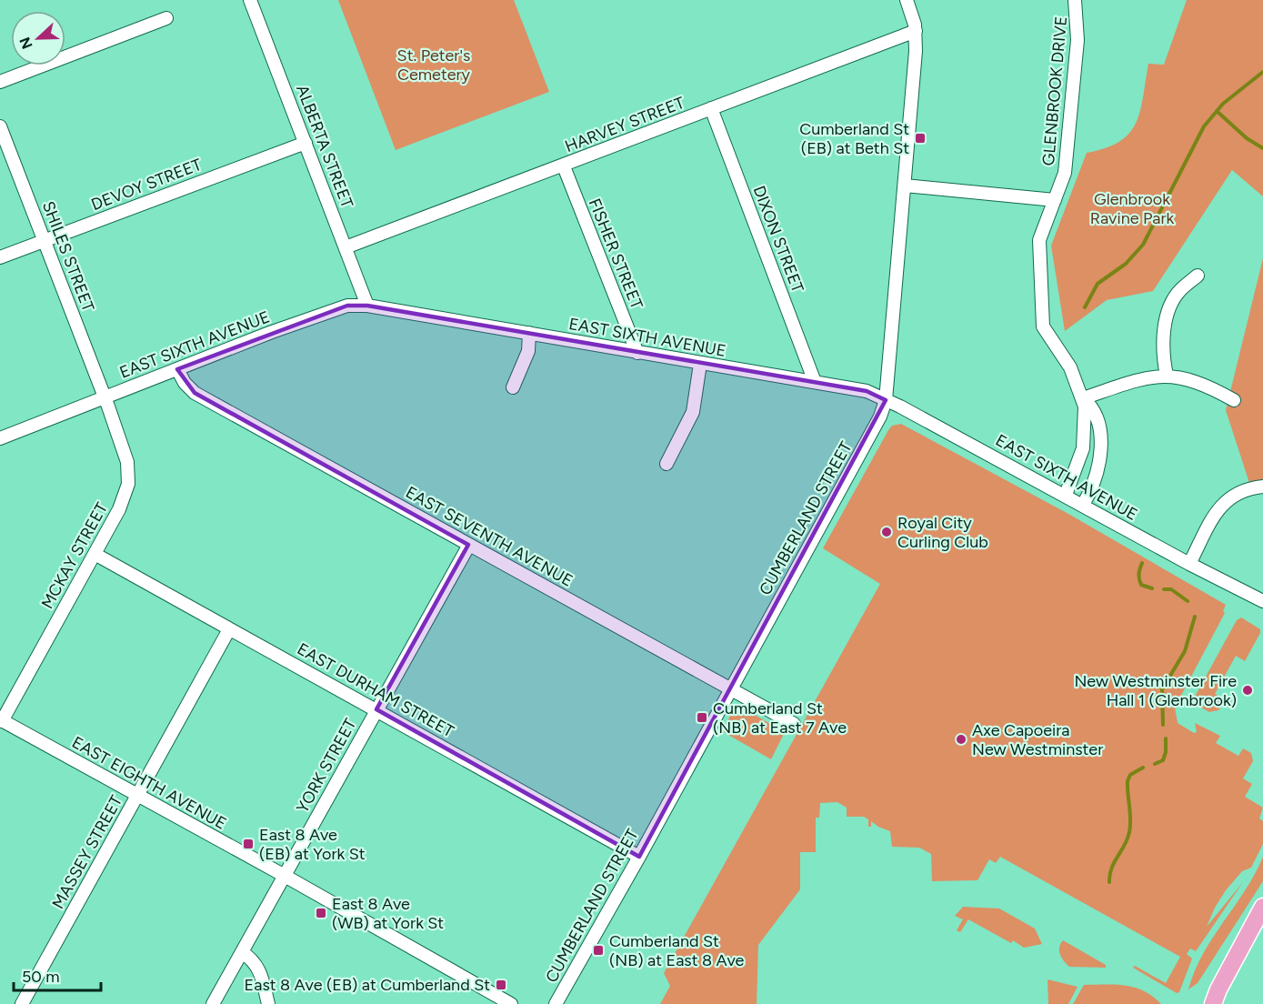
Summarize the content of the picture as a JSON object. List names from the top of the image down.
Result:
{
  "streets": {
    "street": [
      "GLENBROOK DRIVE",
      "HARVEY STREET",
      "ALBERTA STREET",
      "DEVOY STREET",
      "DIXON STREET",
      "FISHER STREET",
      "SHILES STREET",
      "EAST SIXTH AVENUE",
      "CUMBERLAND STREET",
      "EAST SEVENTH AVENUE",
      "MCKAY STREET",
      "EAST DURHAM STREET",
      "YORK STREET",
      "EAST EIGHTH AVENUE",
      "MASSEY STREET"
    ]
  },
  "crossings": [
    ["GLENBROOK DRIVE", "EAST SIXTH AVENUE"],
    ["HARVEY STREET", "ALBERTA STREET"],
    ["HARVEY STREET", "DIXON STREET"],
    ["HARVEY STREET", "FISHER STREET"],
    ["HARVEY STREET", "CUMBERLAND STREET"],
    ["ALBERTA STREET", "DEVOY STREET"],
    ["ALBERTA STREET", "EAST SIXTH AVENUE"],
    ["DEVOY STREET", "SHILES STREET"],
    ["DIXON STREET", "EAST SIXTH AVENUE"],
    ["FISHER STREET", "EAST SIXTH AVENUE"],
    ["SHILES STREET", "EAST SIXTH AVENUE"],
    ["SHILES STREET", "MCKAY STREET"],
    ["EAST SIXTH AVENUE", "CUMBERLAND STREET"],
    ["EAST SIXTH AVENUE", "EAST SEVENTH AVENUE"],
    ["EAST SIXTH AVENUE", "MCKAY STREET"],
    ["CUMBERLAND STREET", "EAST SEVENTH AVENUE"],
    ["CUMBERLAND STREET", "EAST DURHAM STREET"],
    ["EAST SEVENTH AVENUE", "YORK STREET"],
    ["MCKAY STREET", "EAST DURHAM STREET"],
    ["MCKAY STREET", "EAST EIGHTH AVENUE"],
    ["EAST DURHAM STREET", "YORK STREET"],
    ["EAST DURHAM STREET", "MASSEY STREET"],
    ["YORK STREET", "EAST EIGHTH AVENUE"],
    ["EAST EIGHTH AVENUE", "MASSEY STREET"]
  ],
  "parks": ["St. Peter's Cemetery", "Glenbrook Ravine Park"],
  "places": {
    "transit": [
      "Cumberland St (EB) at Beth St",
      "Cumberland St (NB) at East 7 Ave",
      "East 8 Ave (EB) at York St",
      "East 8 Ave (WB) at York St",
      "Cumberland St (NB) at East 8 Ave",
      "East 8 Ave (EB) at Cumberland St"
    ],
    "other": ["Royal City Curling Club", "New Westminster Fire Hall 1 (Glenbrook)", "Axe Capoeira New Westminster"]
  },
  "scale_bar": "50 m",
  "north": "left"
}
